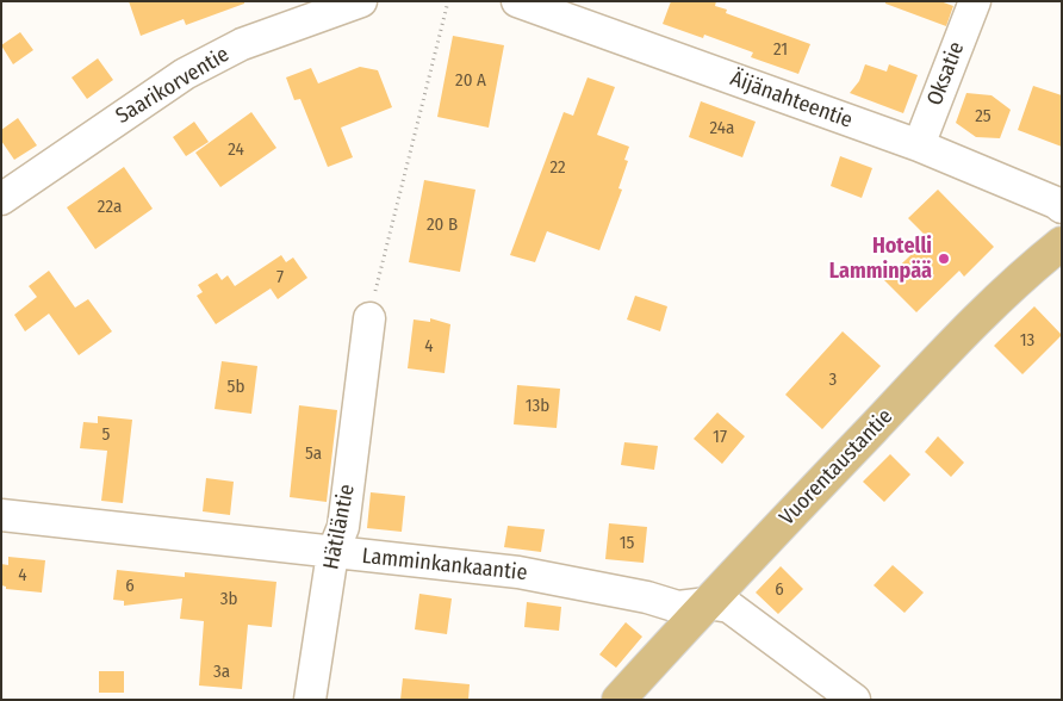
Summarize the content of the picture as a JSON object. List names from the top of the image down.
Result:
{
  "streets": {
    "main road": ["Vuorentaustantie"],
    "street": [
      "Oksatie",
      "Saarikorventie",
      "Äijänahteentie",
      "Hätiläntie",
      "Lamminkankaantie"
    ]
  },
  "crossings": [
    ["Oksatie", "Äijänahteentie"],
    ["Vuorentaustantie", "Lamminkankaantie"],
    ["Hätiläntie", "Lamminkankaantie"]
  ],
  "places": ["Hotelli Lamminpää"],
  "house_numbers": [
    "21",
    "20 A",
    "25",
    "24a",
    "24",
    "22",
    "22a",
    "20 B",
    "7",
    "13",
    "4",
    "3",
    "5b",
    "13b",
    "5",
    "17",
    "5a",
    "15",
    "4",
    "6",
    "6",
    "3b",
    "3a"
  ]
}
